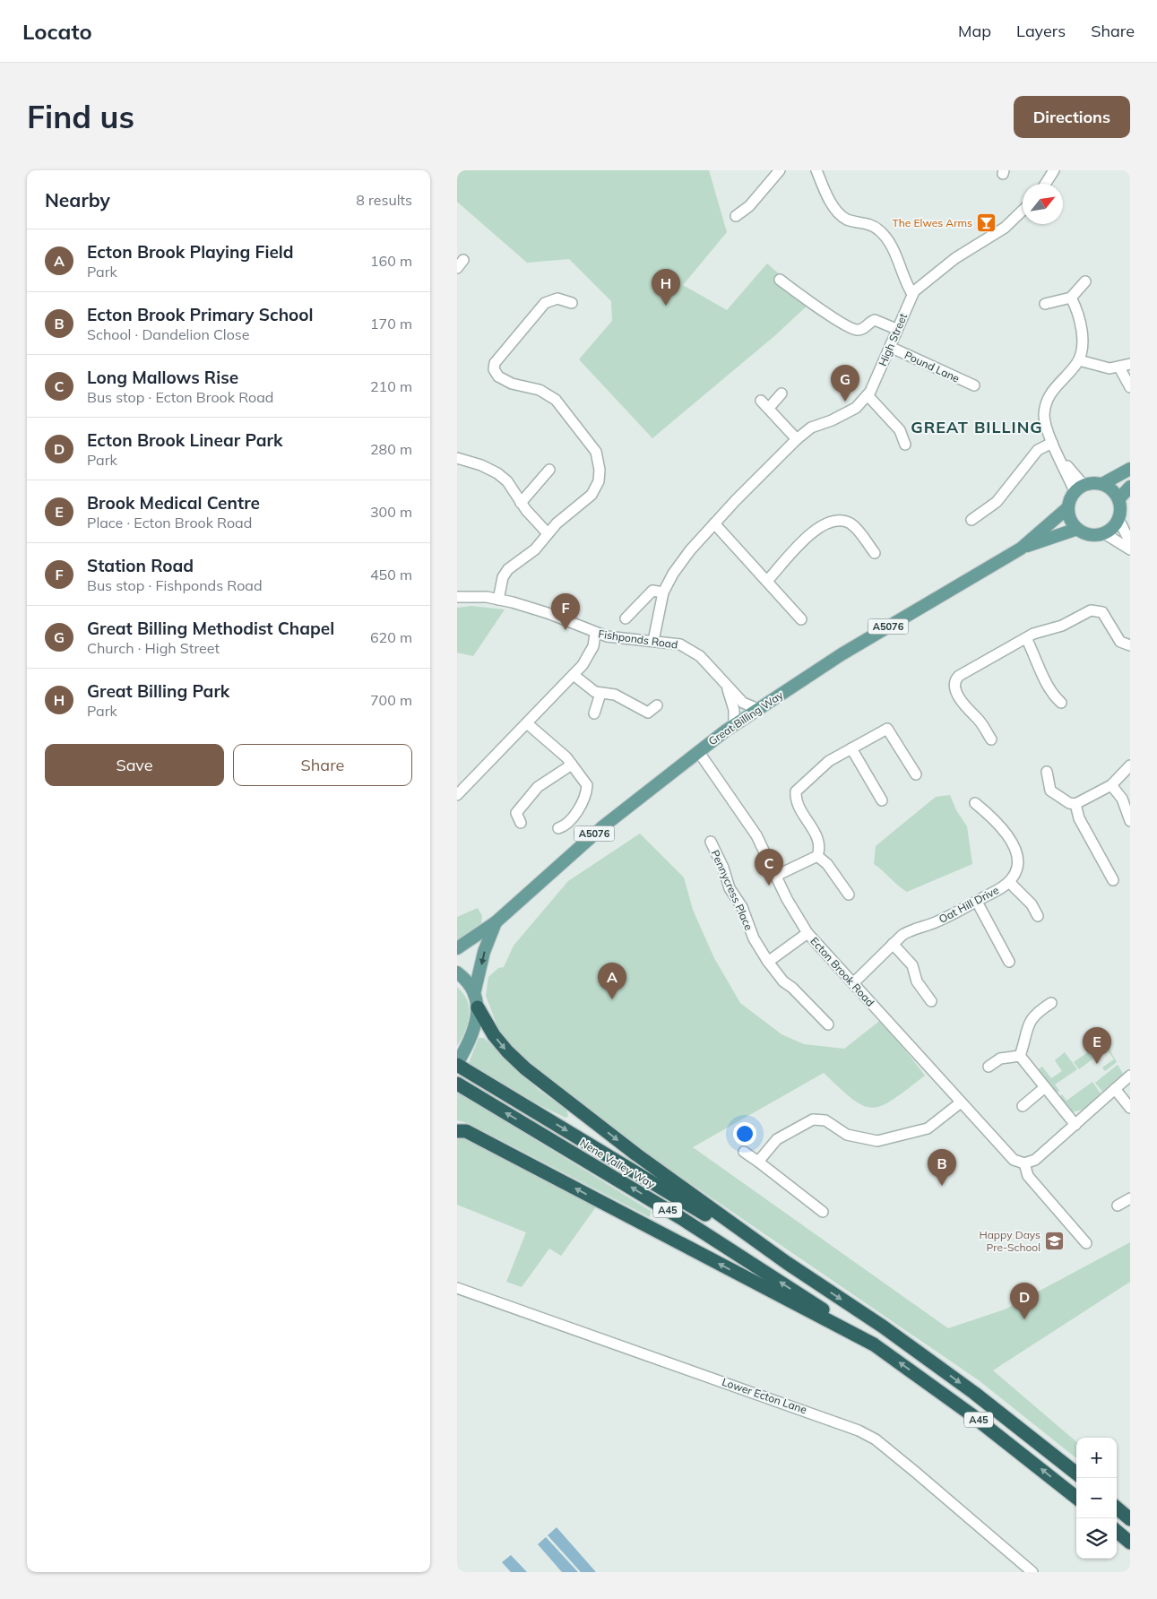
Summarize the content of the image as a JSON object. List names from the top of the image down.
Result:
{
  "streets": {
    "highway": ["Nene Valley Way", "A45"],
    "main road": ["A5076", "Great Billing Way"],
    "street": [
      "High Street",
      "Pound Lane",
      "Fishponds Road",
      "Pennycress Place",
      "Oat Hill Drive",
      "Ecton Brook Road",
      "Lower Ecton Lane"
    ]
  },
  "crossings": [
    ["High Street", "Pound Lane"],
    ["High Street", "Fishponds Road"],
    ["Fishponds Road", "Great Billing Way"],
    ["Great Billing Way", "Ecton Brook Road"],
    ["Great Billing Way", "Nene Valley Way"],
    ["Oat Hill Drive", "Ecton Brook Road"],
    ["Nene Valley Way", "A45"]
  ],
  "districts": ["GREAT BILLING"],
  "places": {
    "bar": ["The Elwes Arms"],
    "school or university": ["Happy Days Pre-School"]
  },
  "north": "top right",
  "page": {
    "header": "Locato",
    "nav": ["Map", "Layers", "Share"],
    "buttons": [
      "Directions",
      ["Save", "Share"]
    ],
    "title": "Find us",
    "heading": ["Nearby", "8 results"],
    "list": [
      {
        "mark": "A",
        "name": "Ecton Brook Playing Field",
        "note": "Park",
        "value": "160 m"
      },
      {
        "mark": "B",
        "name": "Ecton Brook Primary School",
        "note": "School · Dandelion Close",
        "value": "170 m"
      },
      {
        "mark": "C",
        "name": "Long Mallows Rise",
        "note": "Bus stop · Ecton Brook Road",
        "value": "210 m"
      },
      {
        "mark": "D",
        "name": "Ecton Brook Linear Park",
        "note": "Park",
        "value": "280 m"
      },
      {
        "mark": "E",
        "name": "Brook Medical Centre",
        "note": "Place · Ecton Brook Road",
        "value": "300 m"
      },
      {
        "mark": "F",
        "name": "Station Road",
        "note": "Bus stop · Fishponds Road",
        "value": "450 m"
      },
      {
        "mark": "G",
        "name": "Great Billing Methodist Chapel",
        "note": "Church · High Street",
        "value": "620 m"
      },
      {
        "mark": "H",
        "name": "Great Billing Park",
        "note": "Park",
        "value": "700 m"
      }
    ],
    "pins": [
      "H",
      "G",
      "F",
      "C",
      "A",
      "E",
      "B",
      "D"
    ],
    "map_buttons": ["+", "−"]
  }
}
